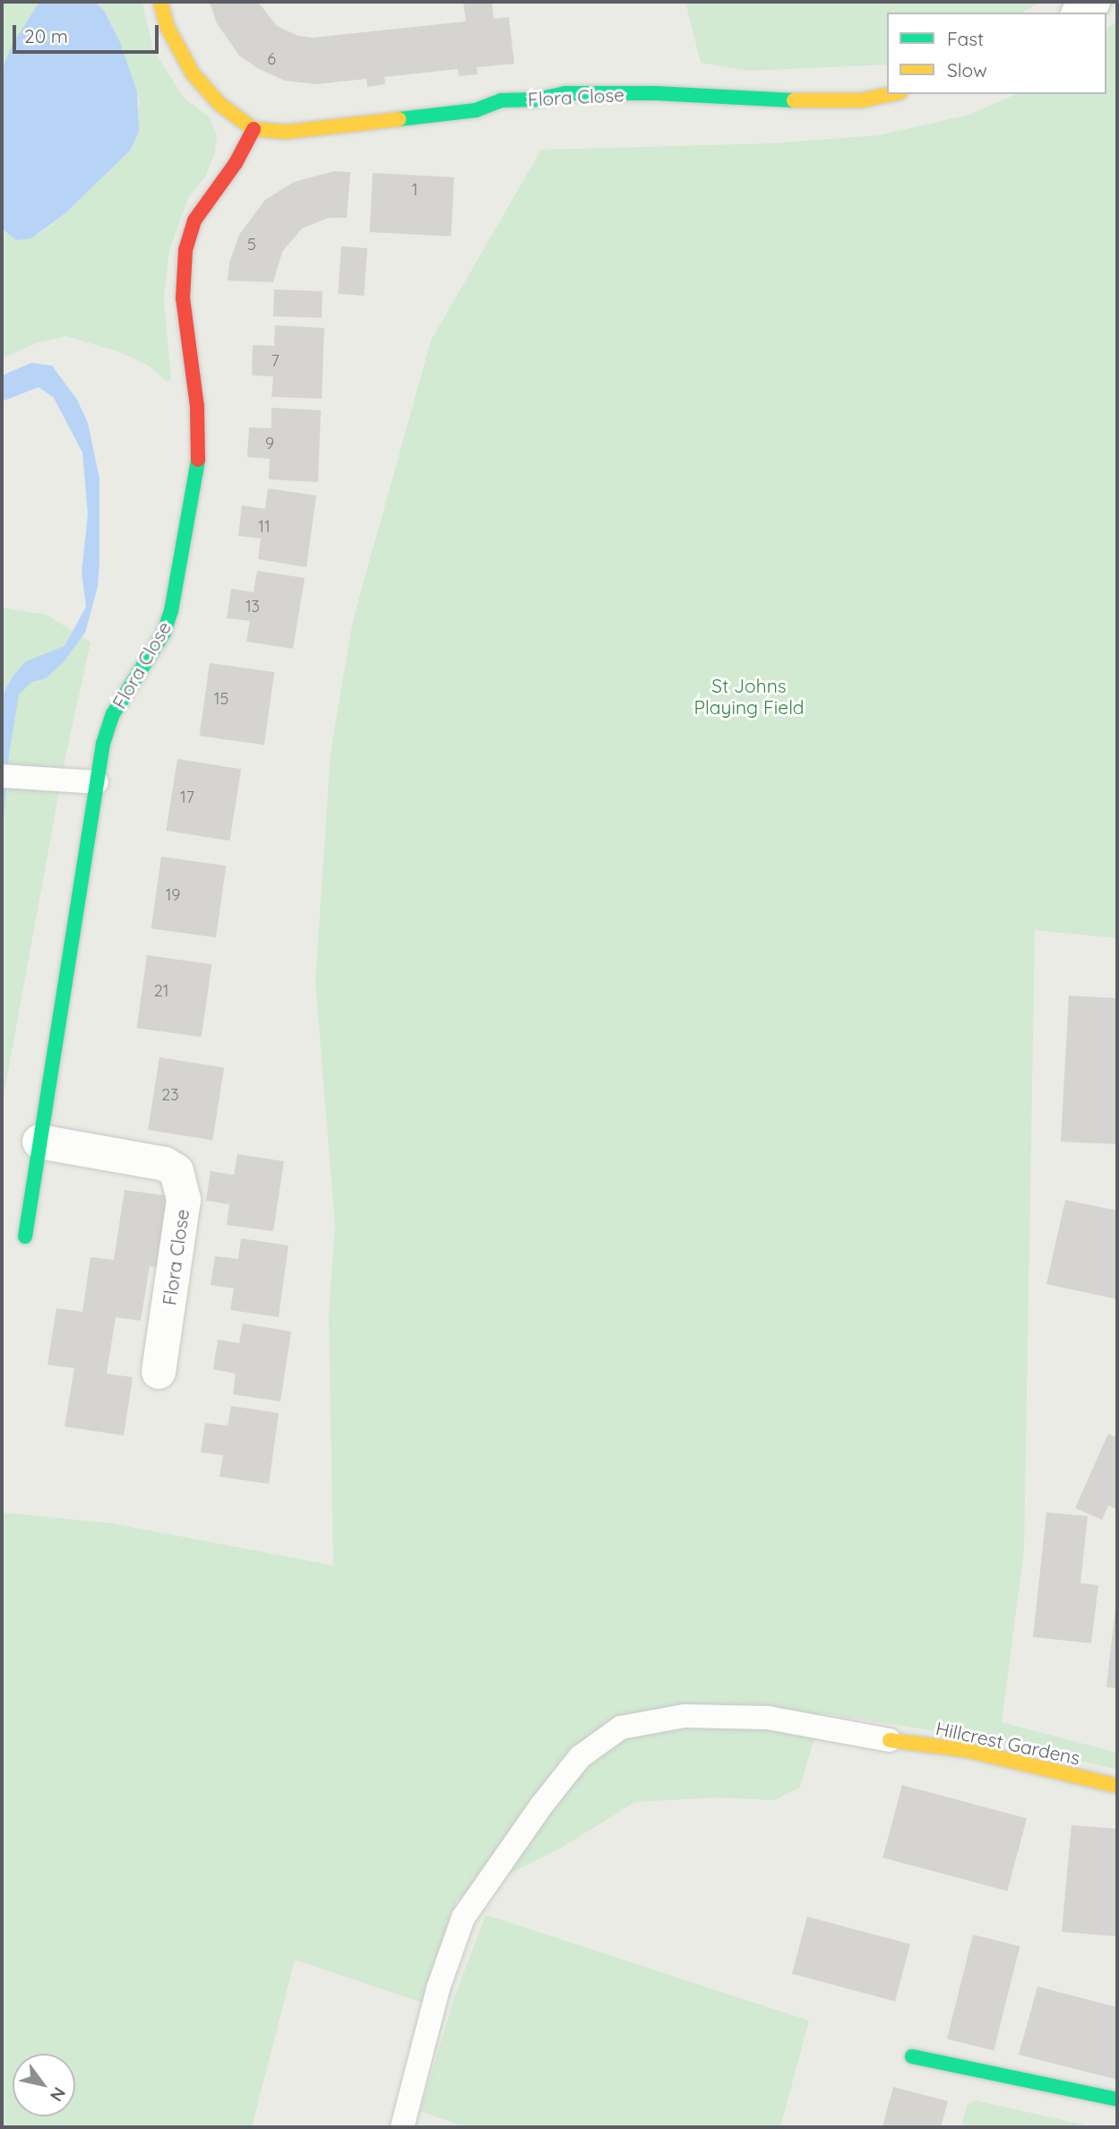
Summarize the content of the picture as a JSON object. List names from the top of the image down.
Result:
{
  "streets": {
    "street": ["Flora Close", "Hillcrest Gardens"]
  },
  "parks": ["St Johns Playing Field"],
  "house_numbers": [
    "6",
    "1",
    "5",
    "7",
    "9",
    "11",
    "13",
    "15",
    "17",
    "19",
    "21",
    "23"
  ],
  "legend": ["Fast", "Slow"],
  "scale_bar": "20 m",
  "north": "bottom right"
}
